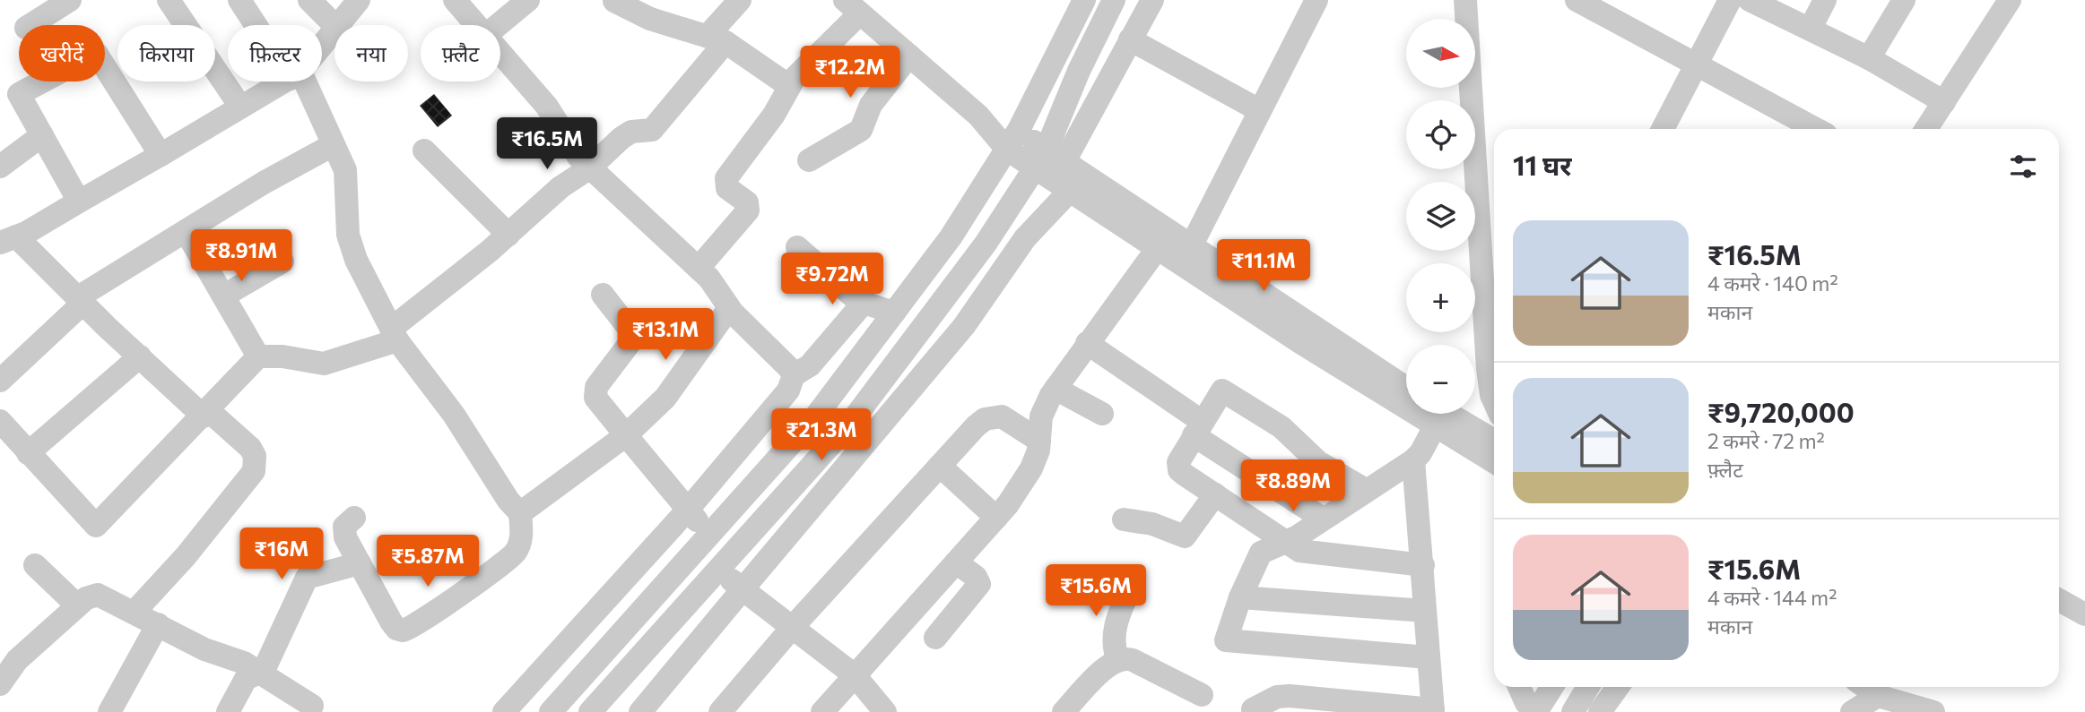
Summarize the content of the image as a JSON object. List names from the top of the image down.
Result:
{
  "north": "right",
  "page": {
    "map_buttons": ["+", "−"],
    "chip": [
      "खरीदें",
      "किराया",
      "फ़िल्टर",
      "नया",
      "फ़्लैट"
    ],
    "price": [
      "₹12.2M",
      "₹16.5M",
      "₹8.91M",
      "₹11.1M",
      "₹9.72M",
      "₹13.1M",
      "₹21.3M",
      "₹8.89M",
      "₹16M",
      "₹5.87M",
      "₹15.6M"
    ],
    "heading": "11 घर",
    "list": [
      {
        "name": "₹16.5M",
        "note": "4 कमरे · 140 m² · मकान"
      },
      {
        "name": "₹9,720,000",
        "note": "2 कमरे · 72 m² · फ़्लैट"
      },
      {
        "name": "₹15.6M",
        "note": "4 कमरे · 144 m² · मकान"
      }
    ]
  }
}
